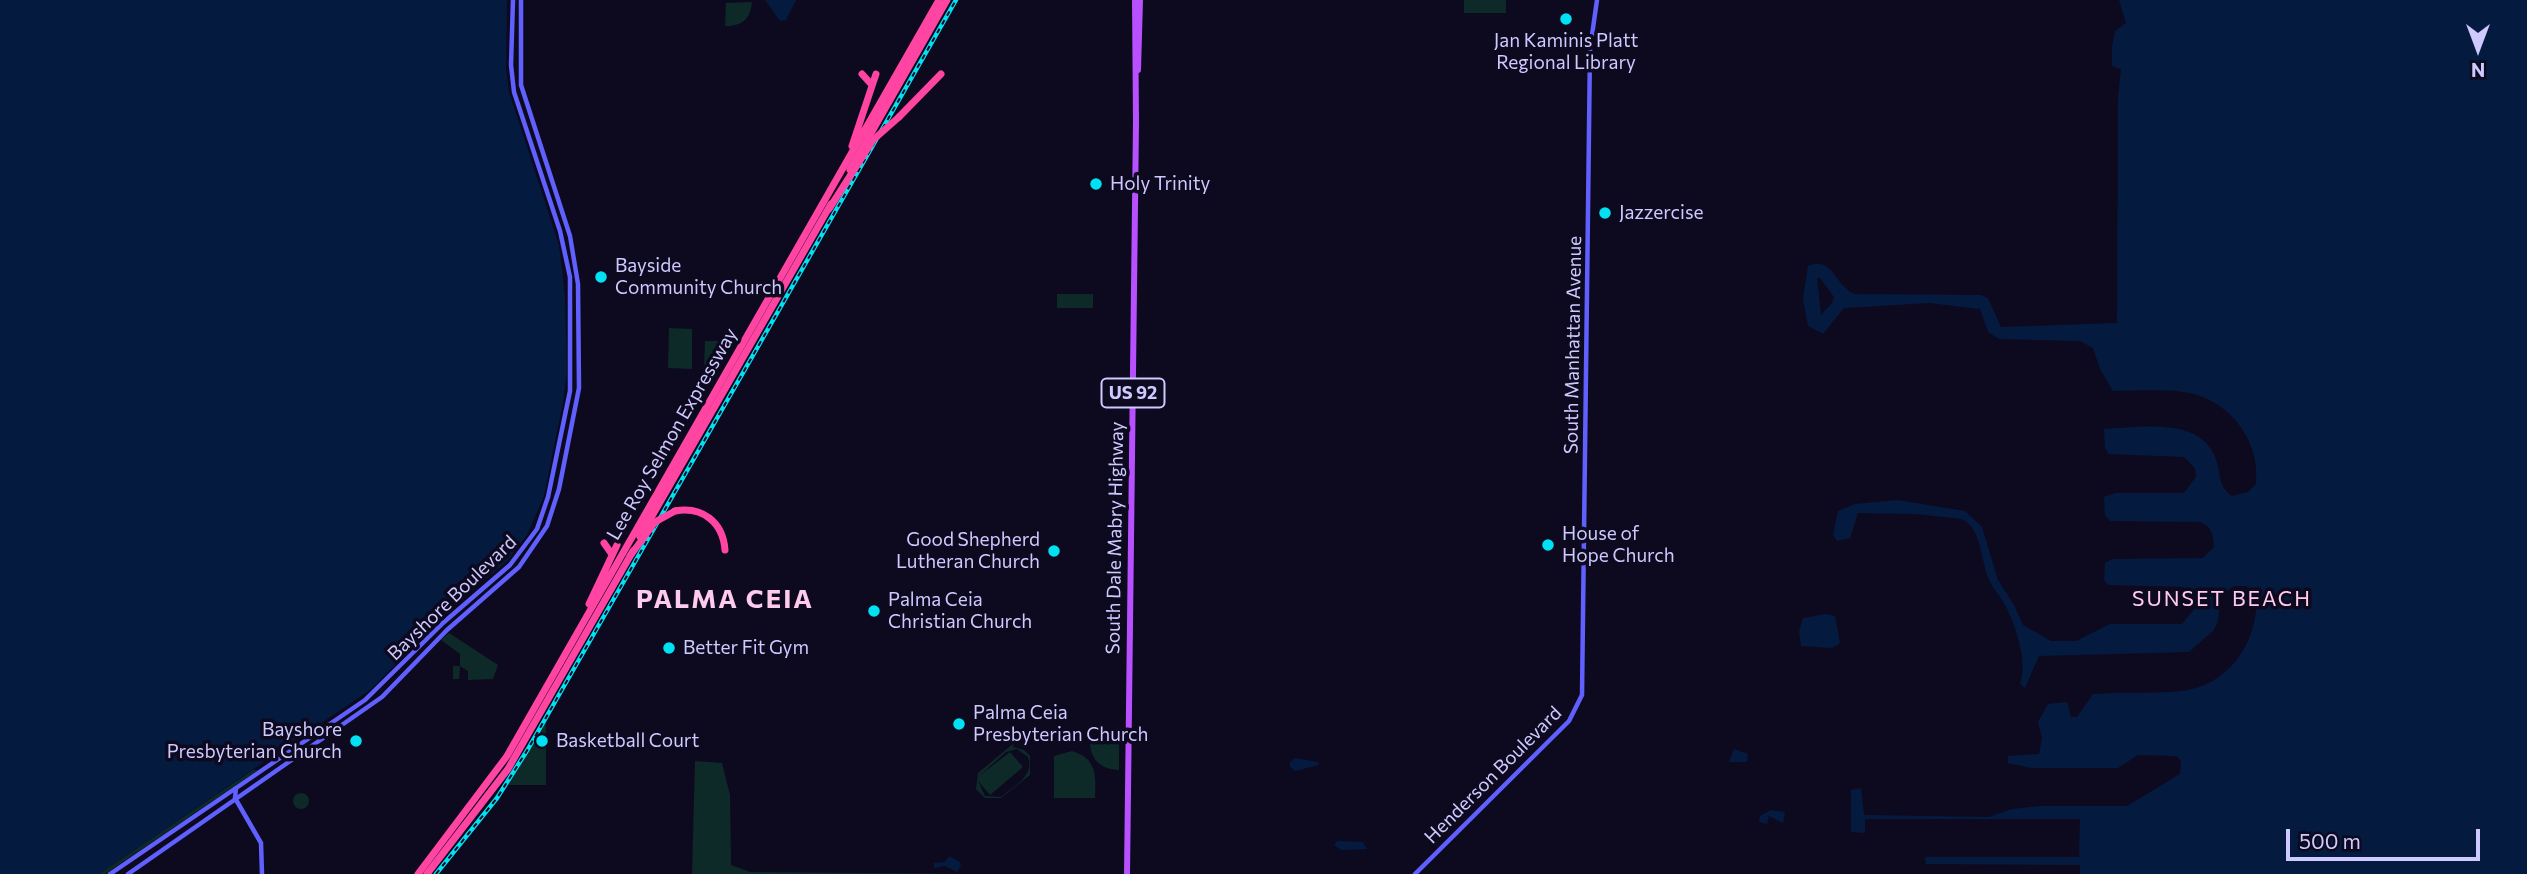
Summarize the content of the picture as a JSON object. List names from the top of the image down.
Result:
{
  "streets": {
    "highway": ["Lee Roy Selmon Expressway"],
    "main road": [
      "South Manhattan Avenue",
      "US 92",
      "South Dale Mabry Highway",
      "Bayshore Boulevard",
      "Henderson Boulevard"
    ]
  },
  "crossings": [
    ["South Manhattan Avenue", "Henderson Boulevard"]
  ],
  "districts": ["PALMA CEIA", "SUNSET BEACH"],
  "places": [
    "Jan Kaminis Platt Regional Library",
    "Holy Trinity",
    "Jazzercise",
    "Bayside Community Church",
    "House of Hope Church",
    "Good Shepherd Lutheran Church",
    "Palma Ceia Christian Church",
    "Better Fit Gym",
    "Palma Ceia Presbyterian Church",
    "Bayshore Presbyterian Church",
    "Basketball Court"
  ],
  "scale_bar": "500 m",
  "north": "bottom"
}
